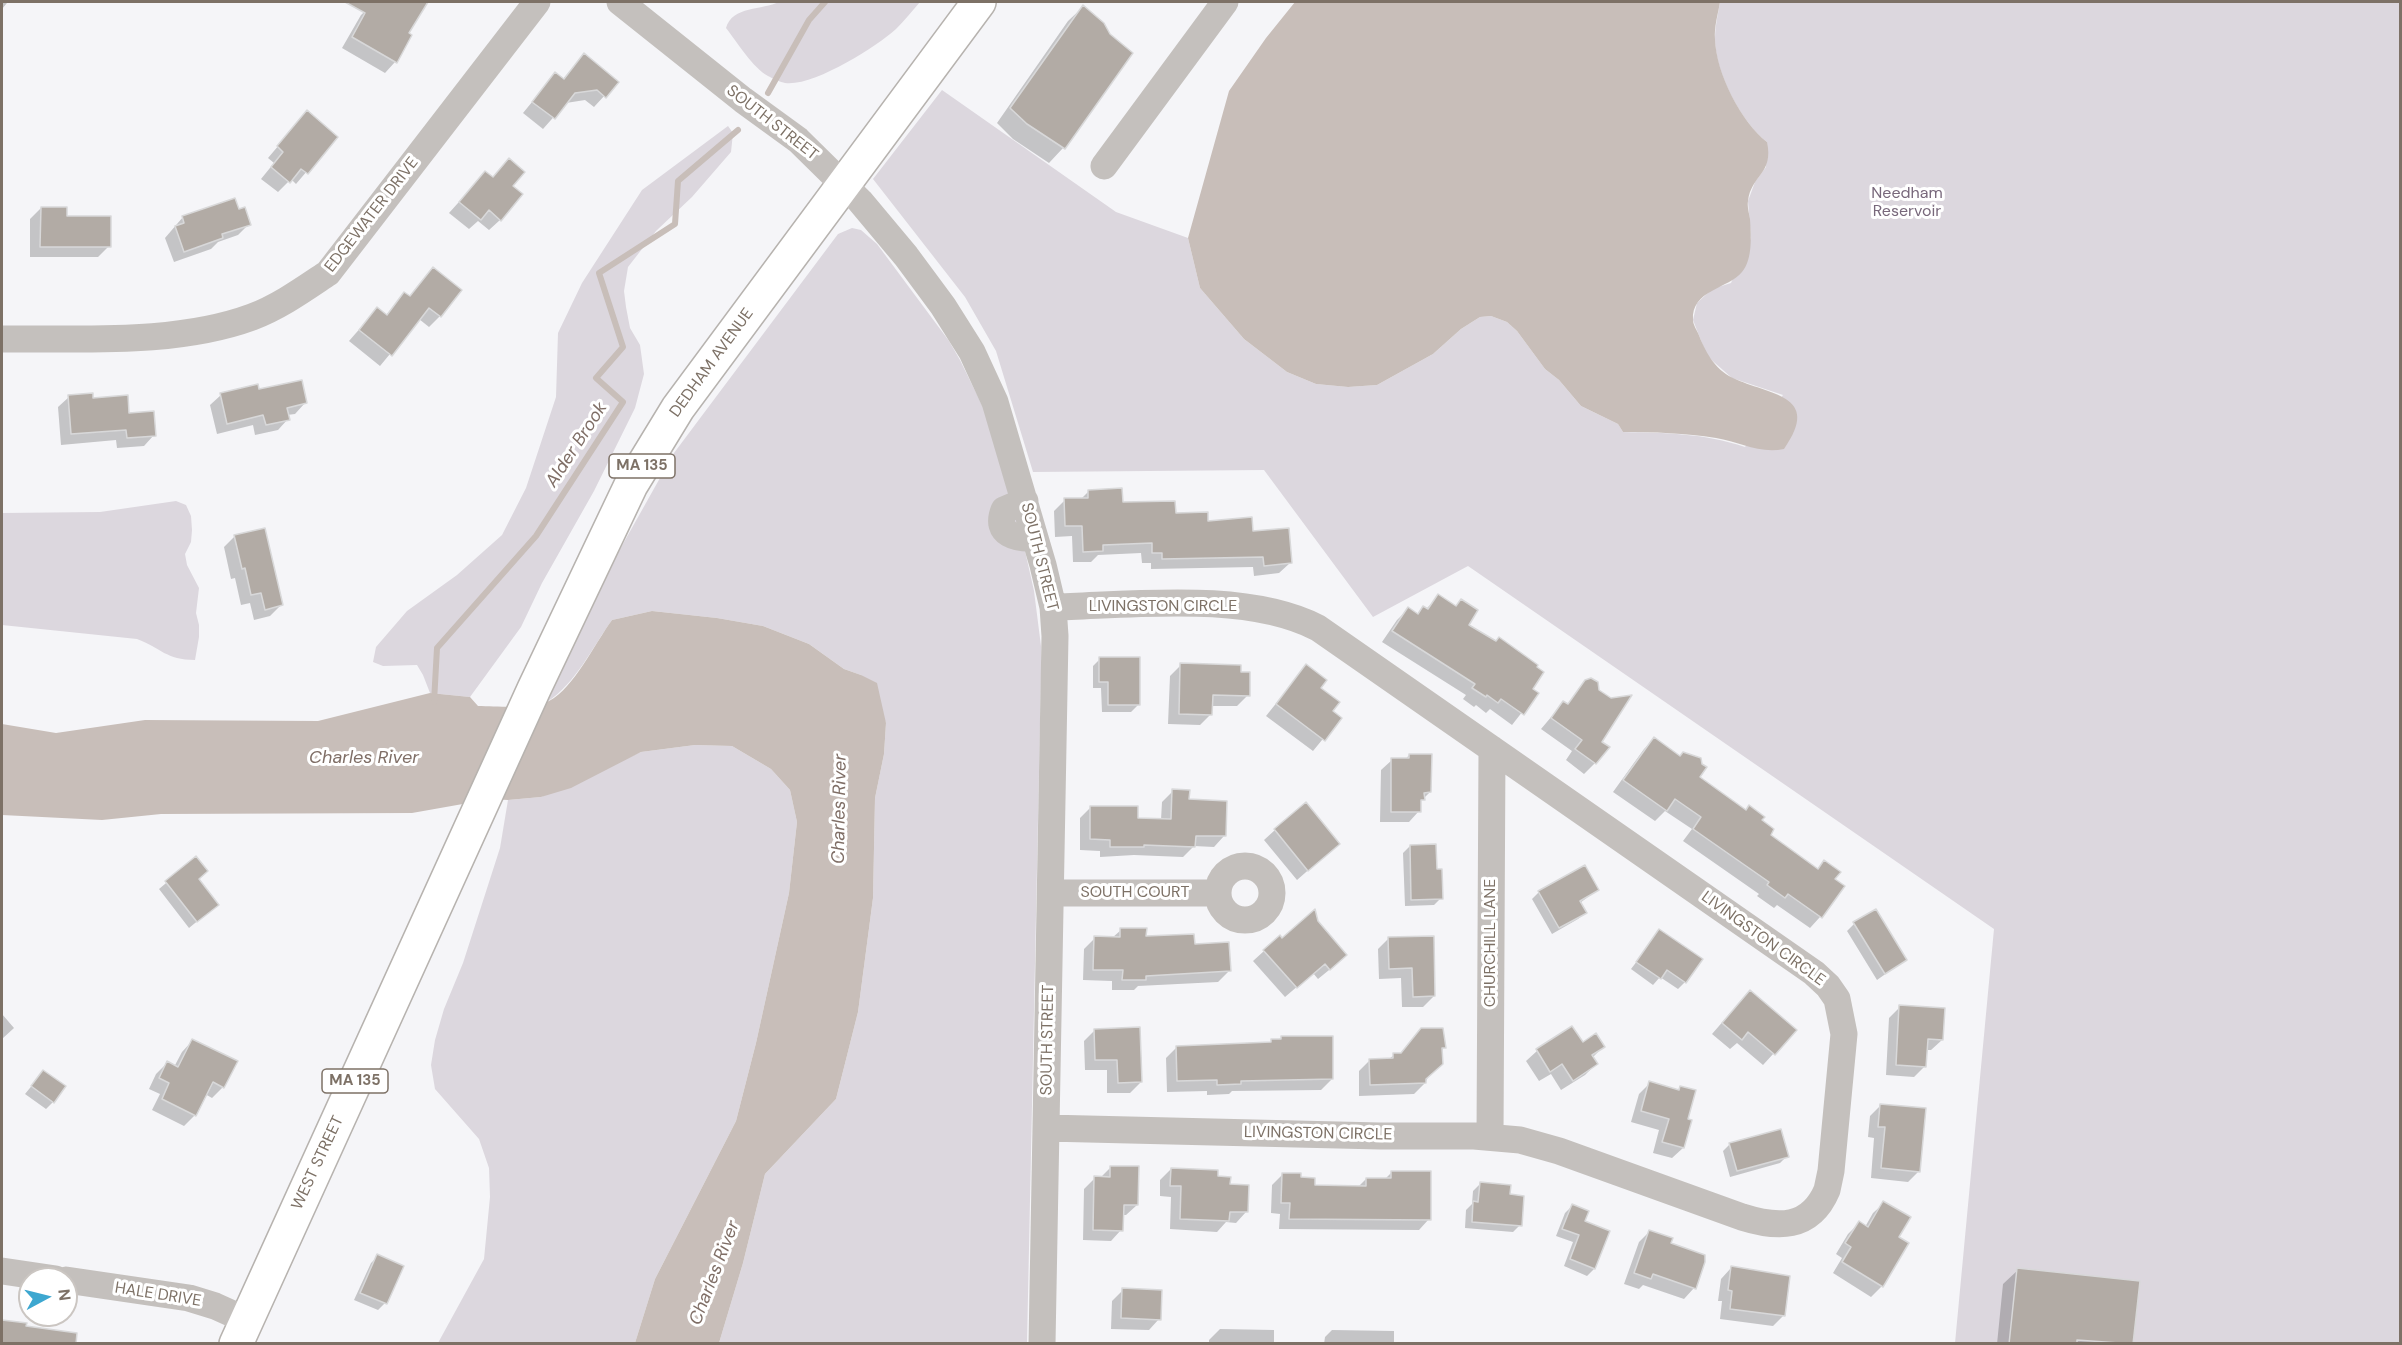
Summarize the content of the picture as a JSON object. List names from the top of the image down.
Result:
{
  "streets": {
    "main road": ["DEDHAM AVENUE", "MA 135", "WEST STREET"],
    "street": [
      "SOUTH STREET",
      "EDGEWATER DRIVE",
      "LIVINGSTON CIRCLE",
      "SOUTH COURT",
      "CHURCHILL LANE",
      "HALE DRIVE"
    ]
  },
  "crossings": [
    ["SOUTH STREET", "DEDHAM AVENUE"],
    ["SOUTH STREET", "LIVINGSTON CIRCLE"],
    ["SOUTH STREET", "SOUTH COURT"],
    ["DEDHAM AVENUE", "WEST STREET"],
    ["LIVINGSTON CIRCLE", "CHURCHILL LANE"],
    ["WEST STREET", "HALE DRIVE"]
  ],
  "water": ["Alder Brook", "Charles River"],
  "parks": ["Needham Reservoir"],
  "north": "right"
}
